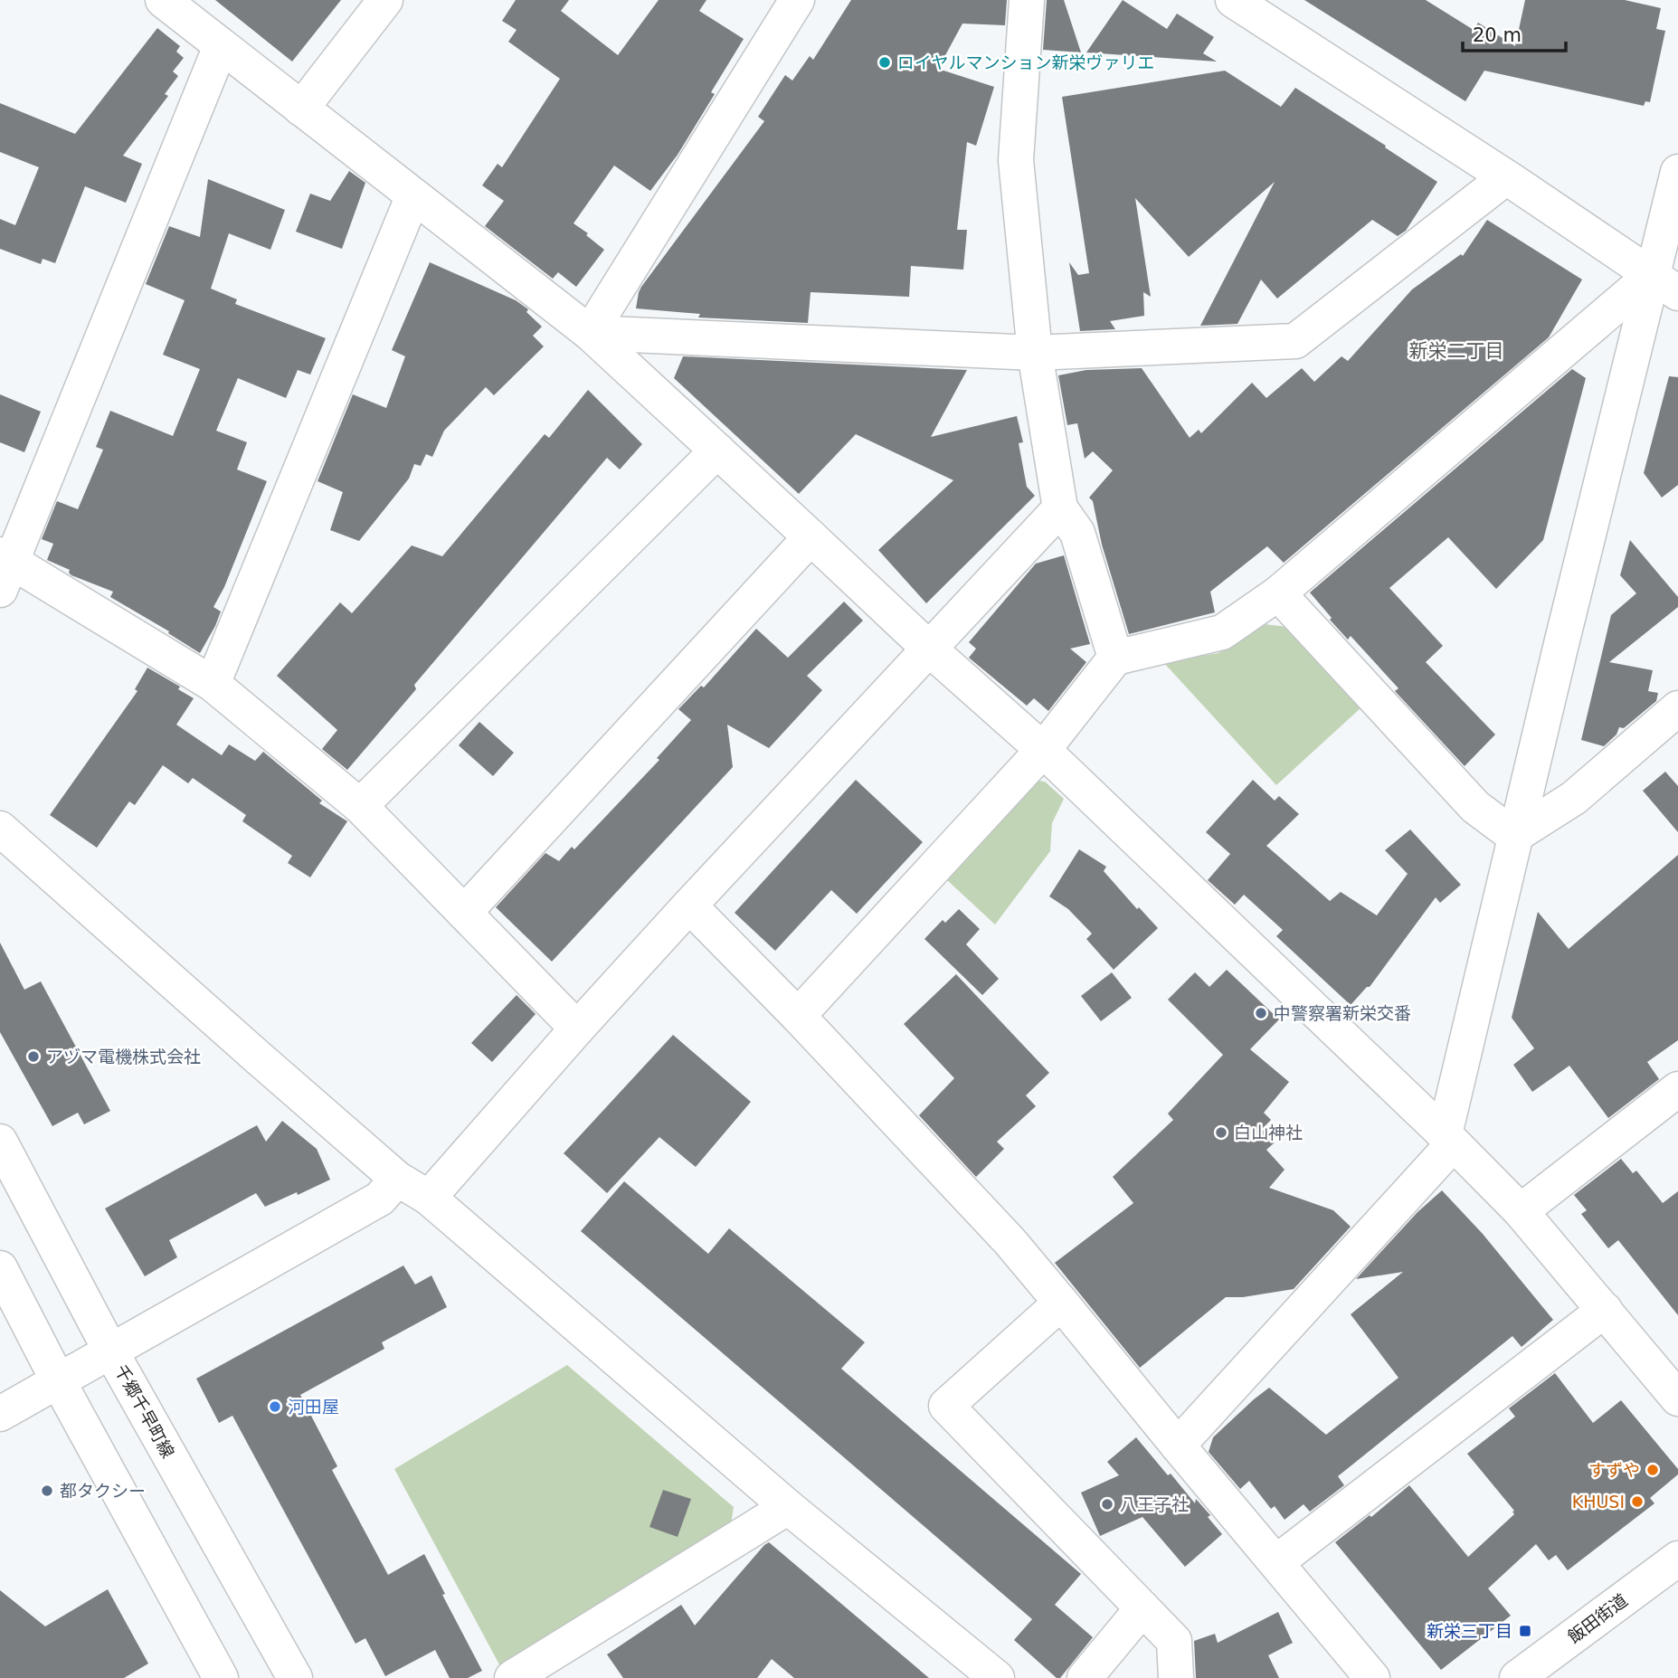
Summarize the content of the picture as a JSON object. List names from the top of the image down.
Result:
{
  "streets": {
    "main road": ["千郷千早町線", "飯田街道"]
  },
  "districts": ["新栄二丁目"],
  "places": {
    "other": [
      "ロイヤルマンション新栄ヴァリエ",
      "中警察署新栄交番",
      "アヅマ電機株式会社",
      "白山神社",
      "河田屋",
      "すずや",
      "都タクシー",
      "KHUSI",
      "八王子社"
    ],
    "transit": ["新栄三丁目"]
  },
  "scale_bar": "20 m"
}
